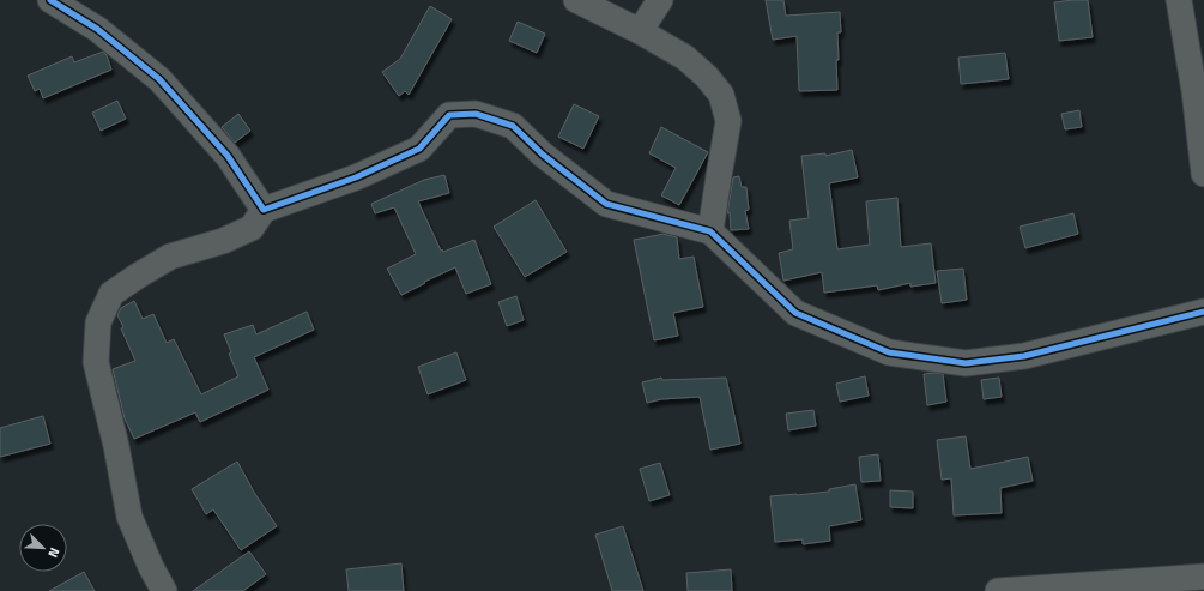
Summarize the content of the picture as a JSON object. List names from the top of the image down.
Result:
{
  "north": "bottom right"
}
